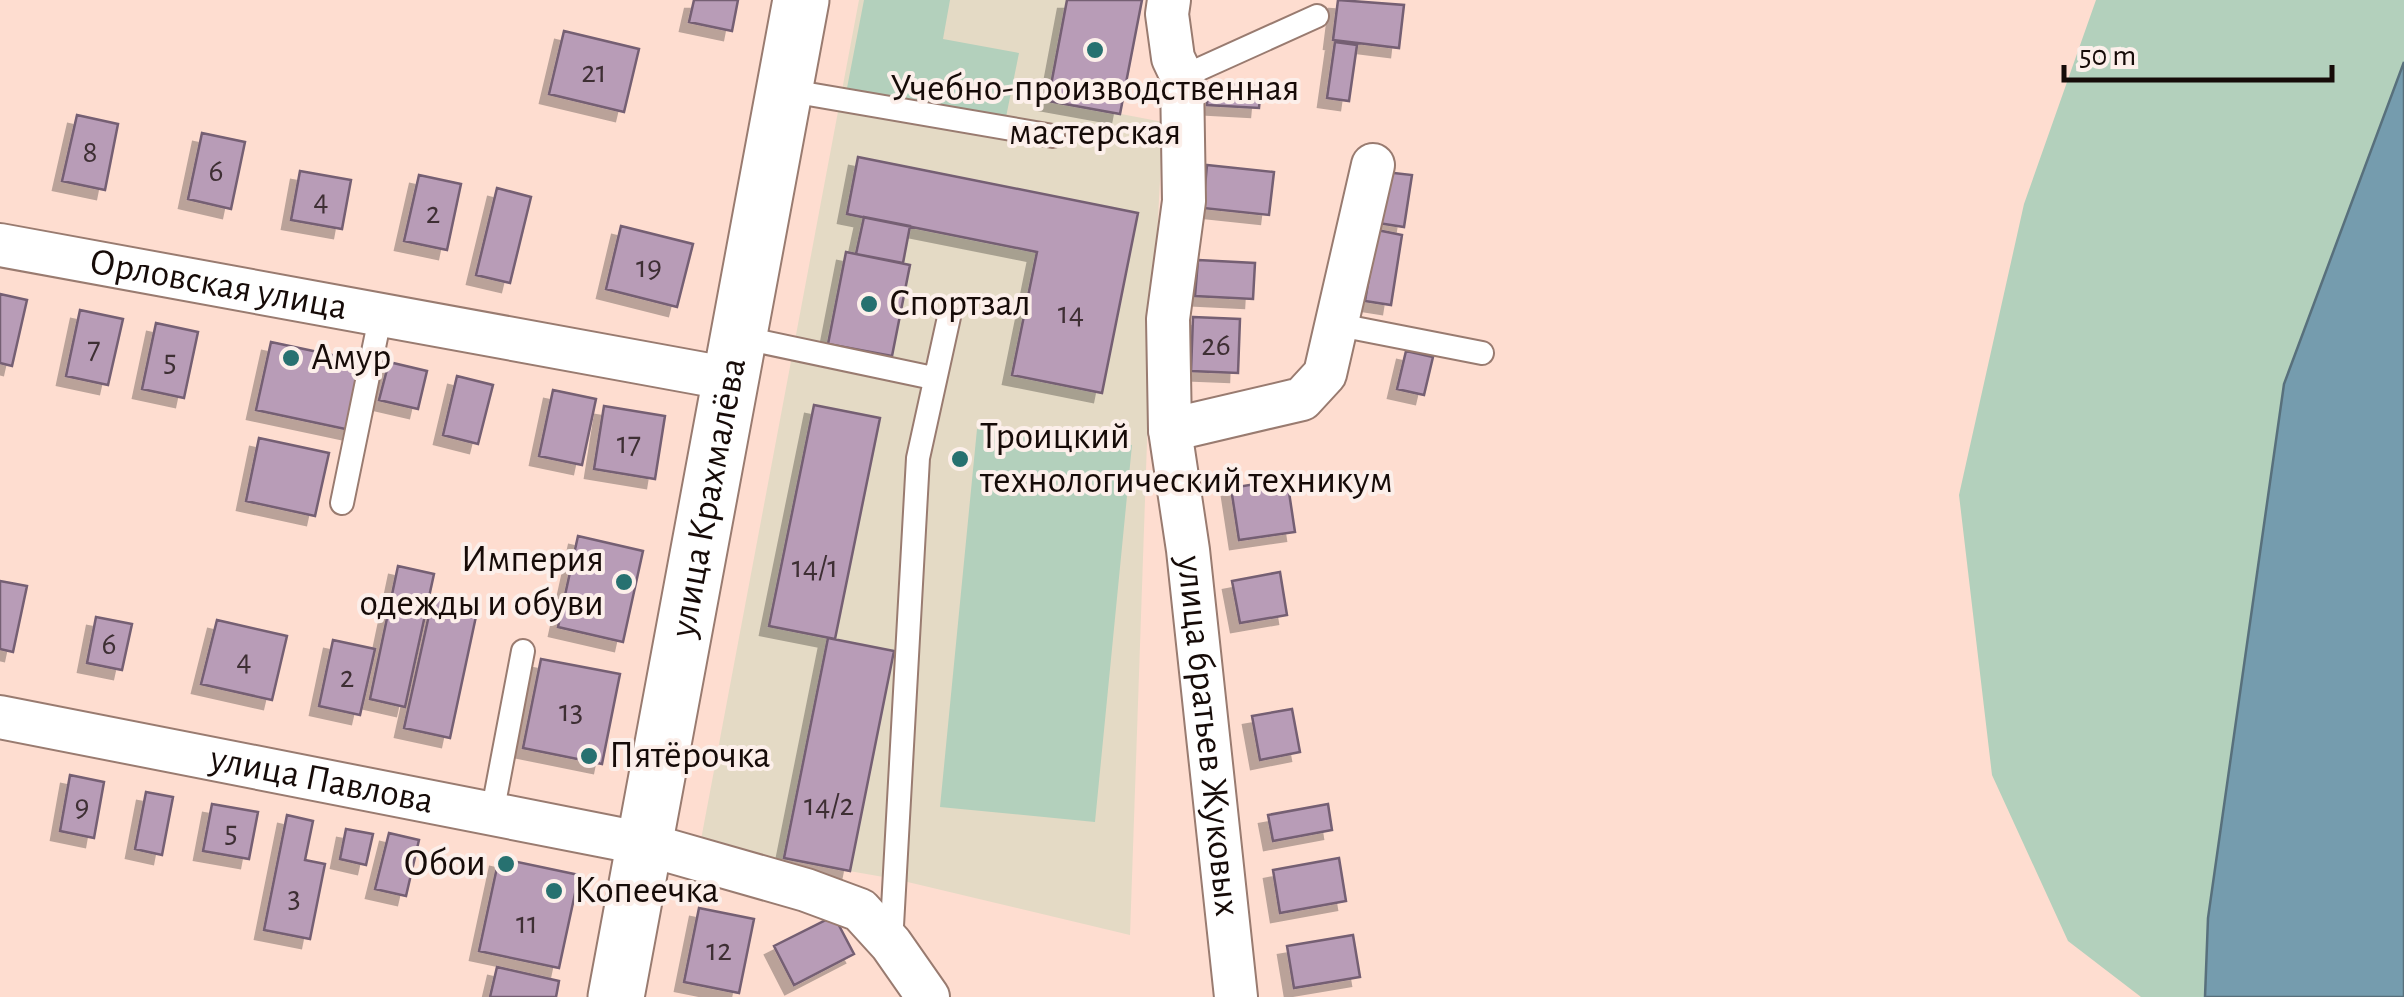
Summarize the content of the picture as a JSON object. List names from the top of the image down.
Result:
{
  "streets": {
    "main road": ["улица Крахмалёва"],
    "street": ["Орловская улица", "улица братьев Жуковых", "улица Павлова"]
  },
  "crossings": [
    ["Орловская улица", "улица Крахмалёва"],
    ["улица Крахмалёва", "улица Павлова"]
  ],
  "places": [
    "Учебно-производственная мастерская",
    "Спортзал",
    "Амур",
    "Троицкий технологический техникум",
    "Империя одежды и обуви",
    "Пятёрочка",
    "Обои",
    "Копеечка"
  ],
  "house_numbers": [
    "21",
    "8",
    "6",
    "4",
    "2",
    "19",
    "14",
    "26",
    "7",
    "5",
    "17",
    "14/1",
    "6",
    "4",
    "2",
    "13",
    "14/2",
    "9",
    "5",
    "3",
    "11",
    "12"
  ],
  "scale_bar": "50 m"
}
